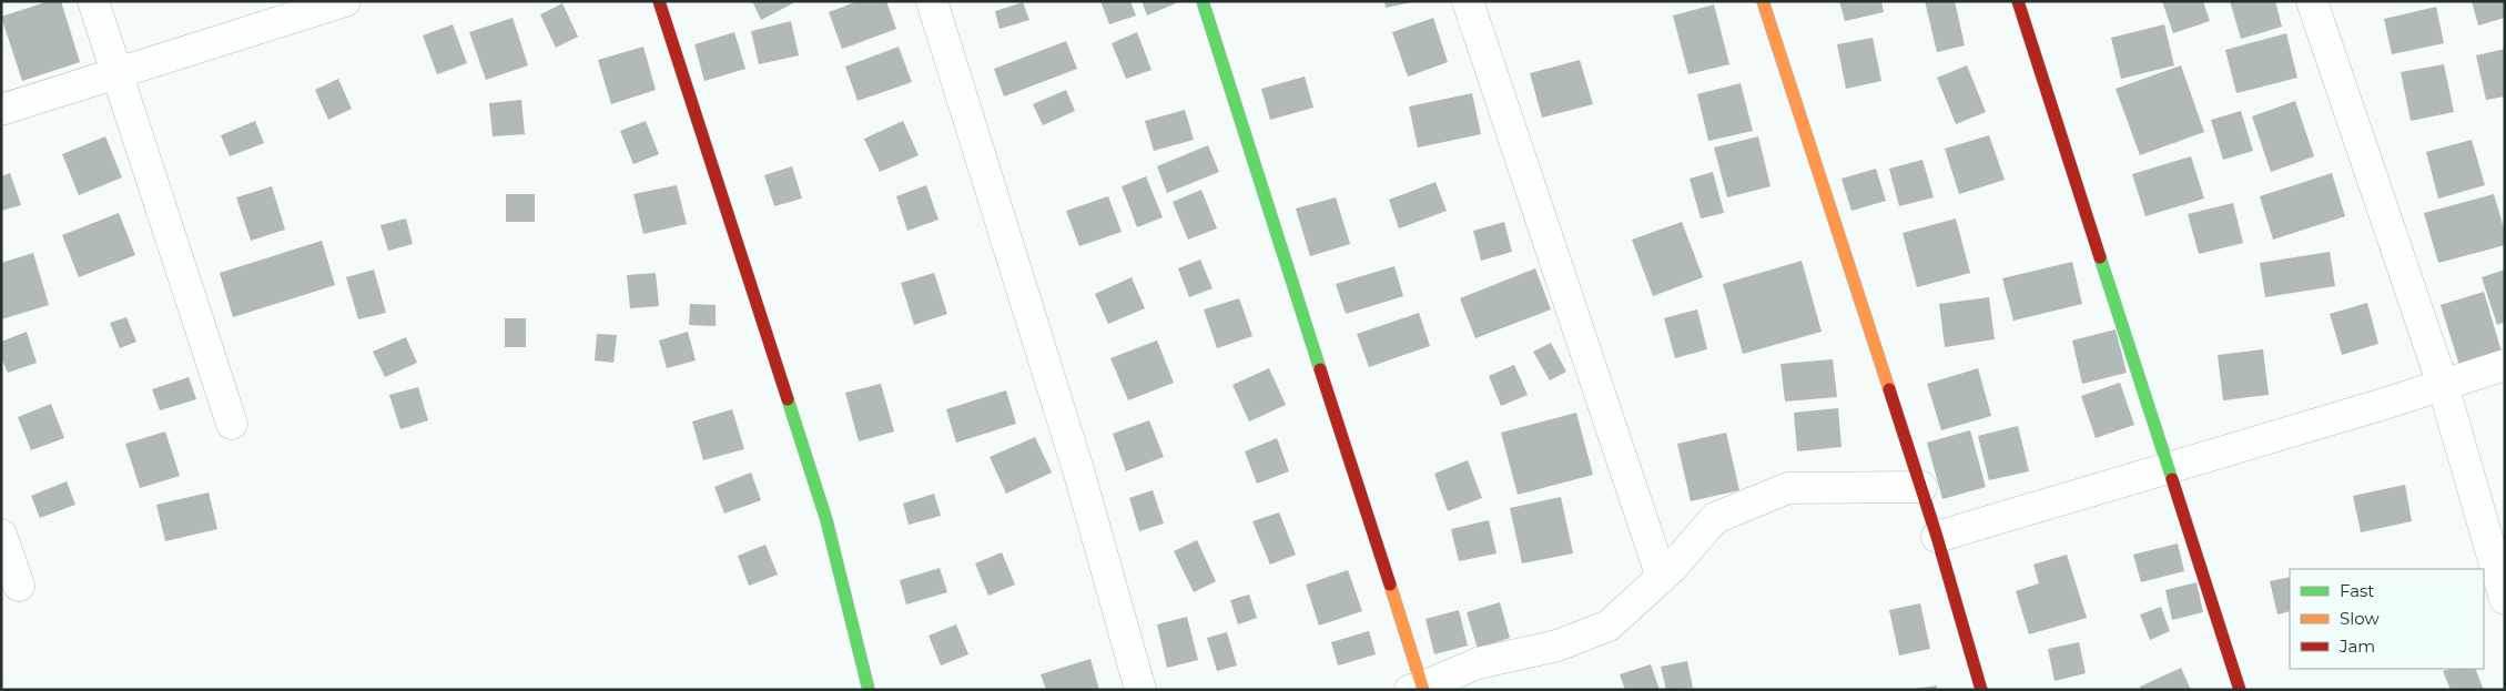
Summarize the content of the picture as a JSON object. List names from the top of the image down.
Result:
{
  "legend": ["Fast", "Slow", "Jam"]
}
